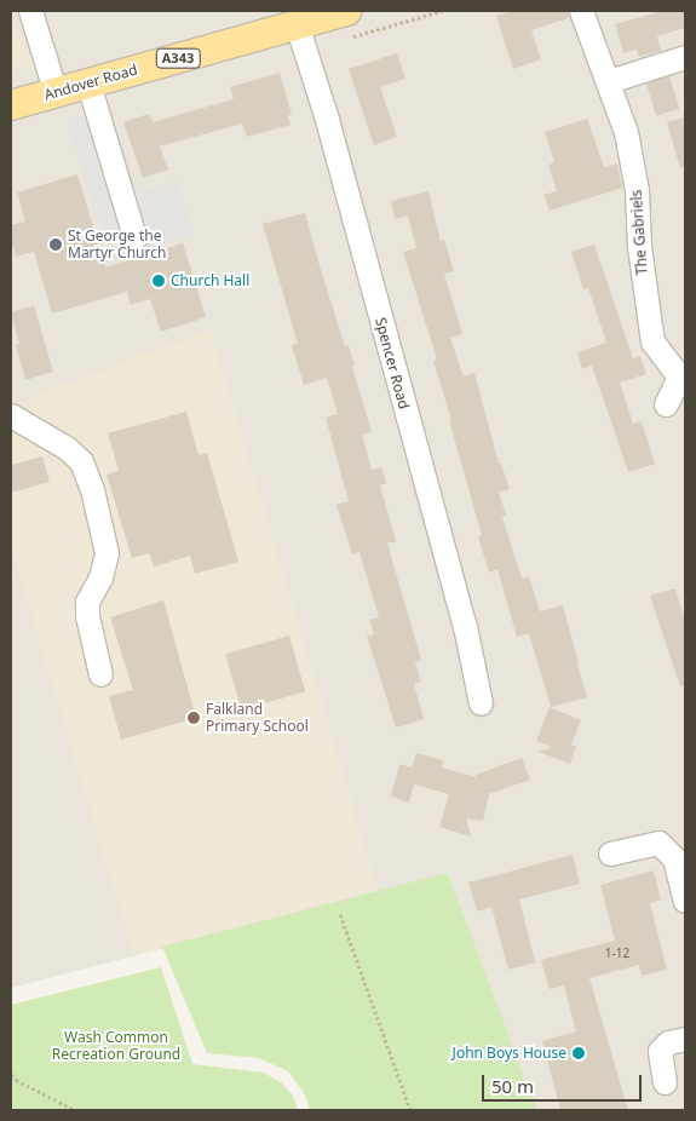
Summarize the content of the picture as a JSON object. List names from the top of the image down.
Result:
{
  "streets": {
    "main road": ["A343", "Andover Road"],
    "street": ["The Gabriels", "Spencer Road"]
  },
  "crossings": [
    ["Andover Road", "Spencer Road"]
  ],
  "parks": ["Wash Common Recreation Ground"],
  "places": [
    "St George the Martyr Church",
    "Church Hall",
    "Falkland Primary School",
    "John Boys House"
  ],
  "house_numbers": ["1-12"],
  "scale_bar": "50 m"
}
